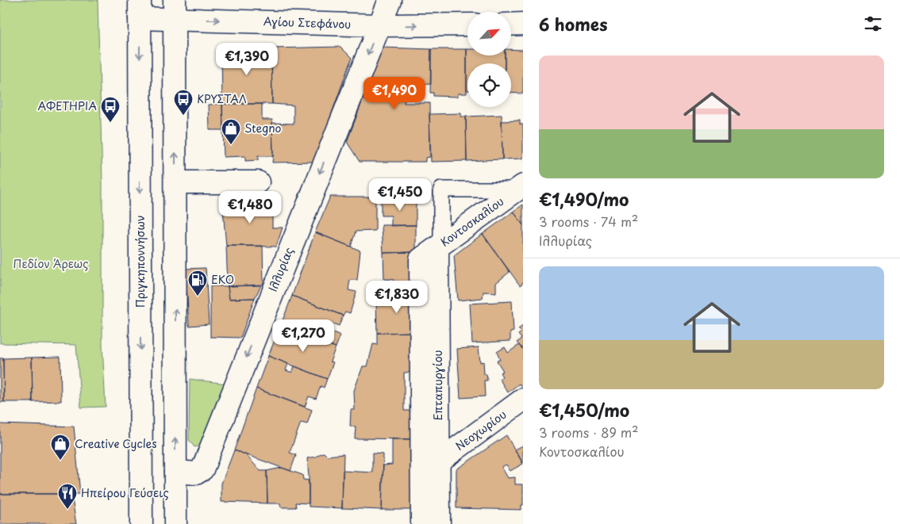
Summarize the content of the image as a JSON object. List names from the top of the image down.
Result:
{
  "streets": {
    "street": [
      "Αγίου Στεφάνου",
      "Κοντοσκαλίου",
      "Πριγκηποννήσων",
      "Ιλλυρίας",
      "Επταπυργίου",
      "Νεοχωρίου"
    ]
  },
  "crossings": [
    ["Αγίου Στεφάνου", "Πριγκηποννήσων"],
    ["Αγίου Στεφάνου", "Ιλλυρίας"],
    ["Κοντοσκαλίου", "Επταπυργίου"],
    ["Επταπυργίου", "Νεοχωρίου"]
  ],
  "one_way": ["Αγίου Στεφάνου"],
  "parks": ["Πεδίον Άρεως"],
  "places": {
    "bus stop": ["ΚΡΥΣΤΑΛ", "ΑΦΕΤΗΡΙΑ"],
    "shop": ["Stegno", "Creative Cycles"],
    "fuel station": ["EKO"],
    "restaurant": ["Ηπείρου Γεύσεις"]
  },
  "north": "top right",
  "page": {
    "heading": "6 homes",
    "price": [
      "€1,390",
      "€1,490",
      "€1,450",
      "€1,480",
      "€1,830",
      "€1,270"
    ],
    "list": [
      {
        "name": "€1,490/mo",
        "note": "3 rooms · 74 m² · Ιλλυρίας"
      },
      {
        "name": "€1,450/mo",
        "note": "3 rooms · 89 m² · Κοντοσκαλίου"
      }
    ]
  }
}
